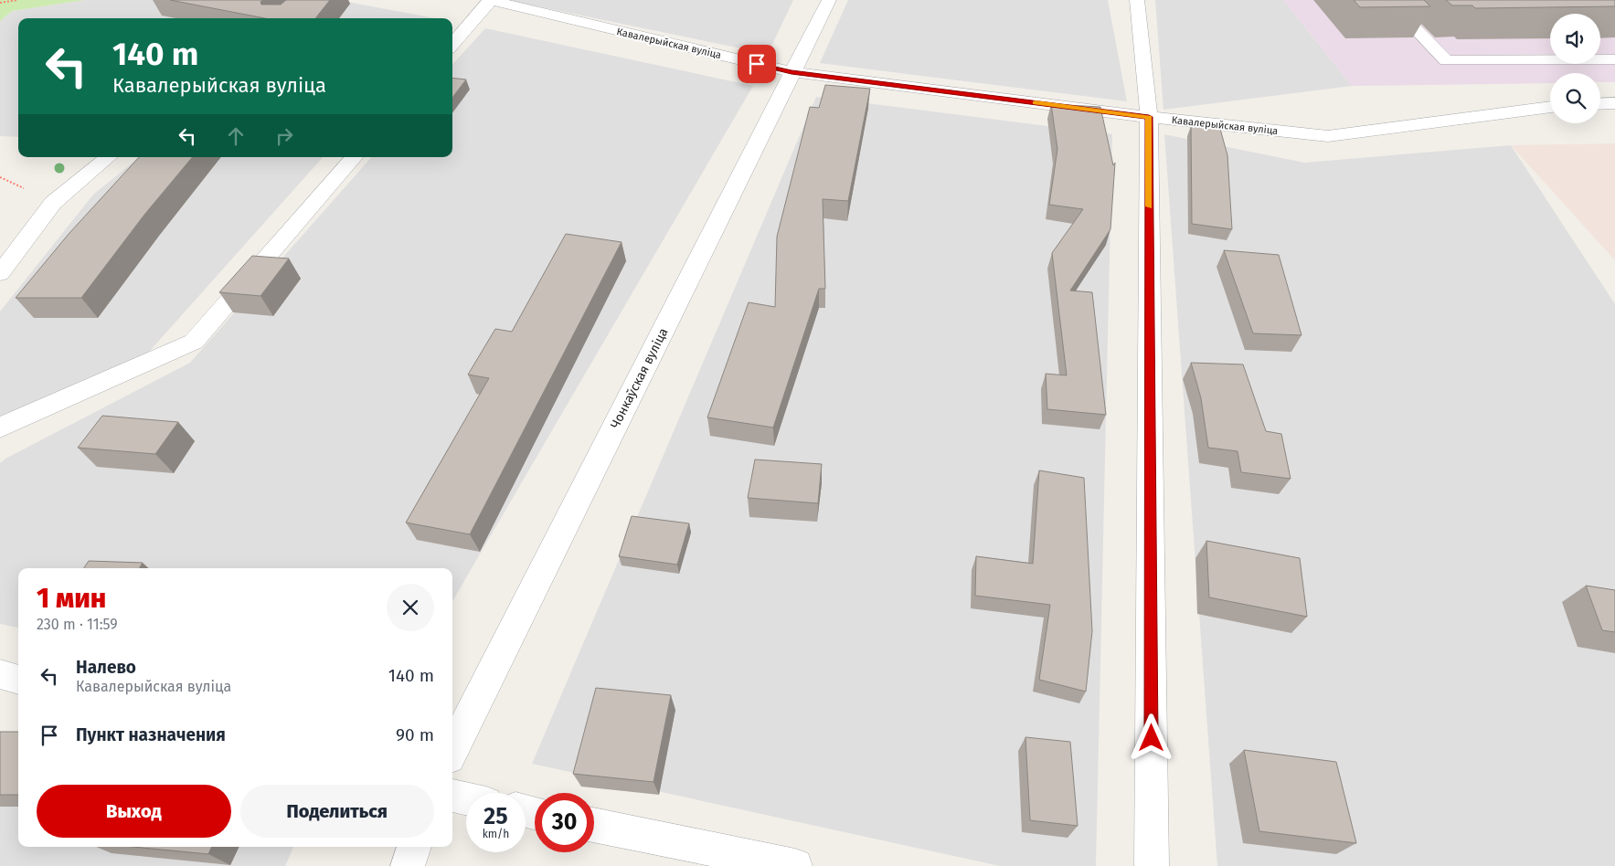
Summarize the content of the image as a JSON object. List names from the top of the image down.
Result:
{
  "streets": {
    "street": ["Кавалерыйская вуліца", "Чонкаўская вуліца"]
  },
  "crossings": [
    ["Кавалерыйская вуліца", "Чонкаўская вуліца"]
  ],
  "page": {
    "turn": ["140 m", "Кавалерыйская вуліца"],
    "heading": ["1 мин", "230 m · 11:59"],
    "list": [
      {
        "name": "Налево",
        "note": "Кавалерыйская вуліца",
        "value": "140 m"
      },
      {
        "name": "Пункт назначения",
        "value": "90 m"
      }
    ],
    "buttons": ["Выход", "Поделиться"],
    "speed": "25 km/h",
    "limit": "30"
  }
}
